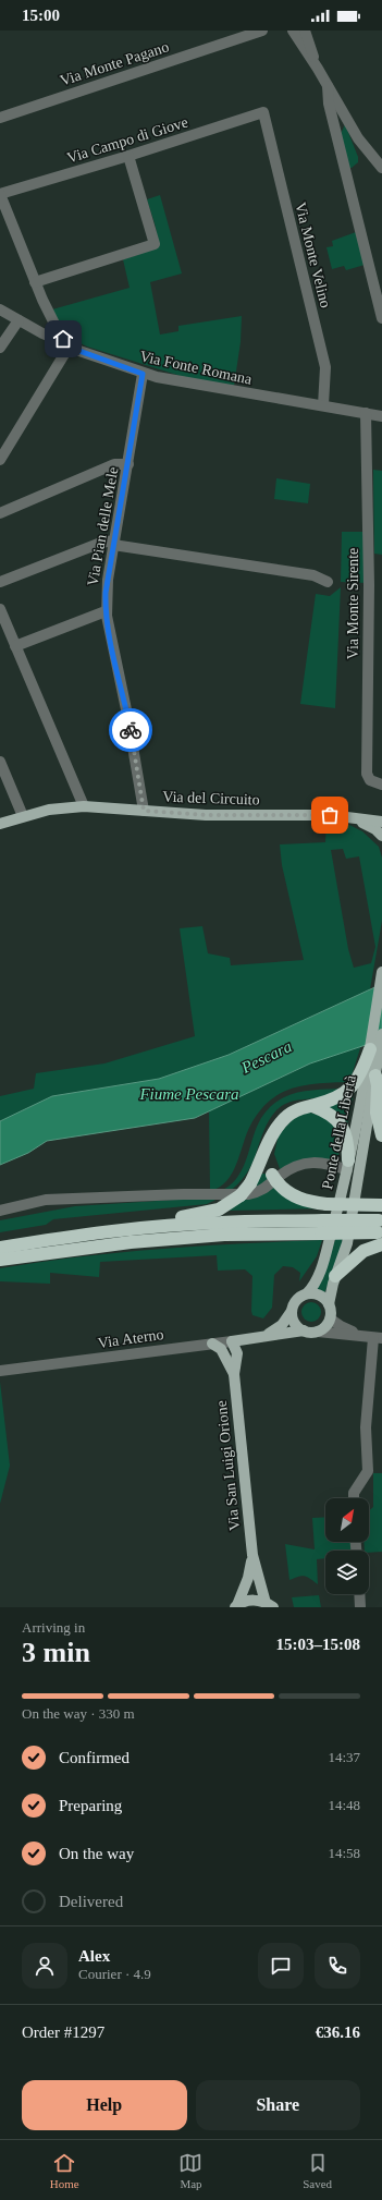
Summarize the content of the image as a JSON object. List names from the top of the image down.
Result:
{
  "streets": {
    "main road": [
      "Via del Circuito",
      "Ponte della Libertà",
      "Via Aterno",
      "Via San Luigi Orione"
    ],
    "street": [
      "Via Monte Pagano",
      "Via Campo di Giove",
      "Via Monte Velino",
      "Via Fonte Romana",
      "Via Pian delle Mele",
      "Via Monte Sirente"
    ]
  },
  "crossings": [
    ["Via Campo di Giove", "Via Monte Velino"],
    ["Via Campo di Giove", "Via Fonte Romana"],
    ["Via Monte Velino", "Via Fonte Romana"],
    ["Via Fonte Romana", "Via Pian delle Mele"],
    ["Via Fonte Romana", "Via Monte Sirente"],
    ["Via Pian delle Mele", "Via del Circuito"],
    ["Ponte della Libertà", "Via Aterno"],
    ["Via Aterno", "Via San Luigi Orione"]
  ],
  "water": ["Pescara", "Fiume Pescara"],
  "north": "top right",
  "page": {
    "status": "15:00",
    "heading": ["3 min", "Arriving in", "15:03–15:08"],
    "panel": [
      "Alex",
      "Courier · 4.9",
      "Order #1297",
      "€36.16"
    ],
    "bar": "On the way · 330 m",
    "list": [
      ["Confirmed", "14:37"],
      ["Preparing", "14:48"],
      ["On the way", "14:58"],
      "Delivered"
    ],
    "buttons": ["Help", "Share"],
    "tabs": ["Home", "Map", "Saved"]
  }
}
